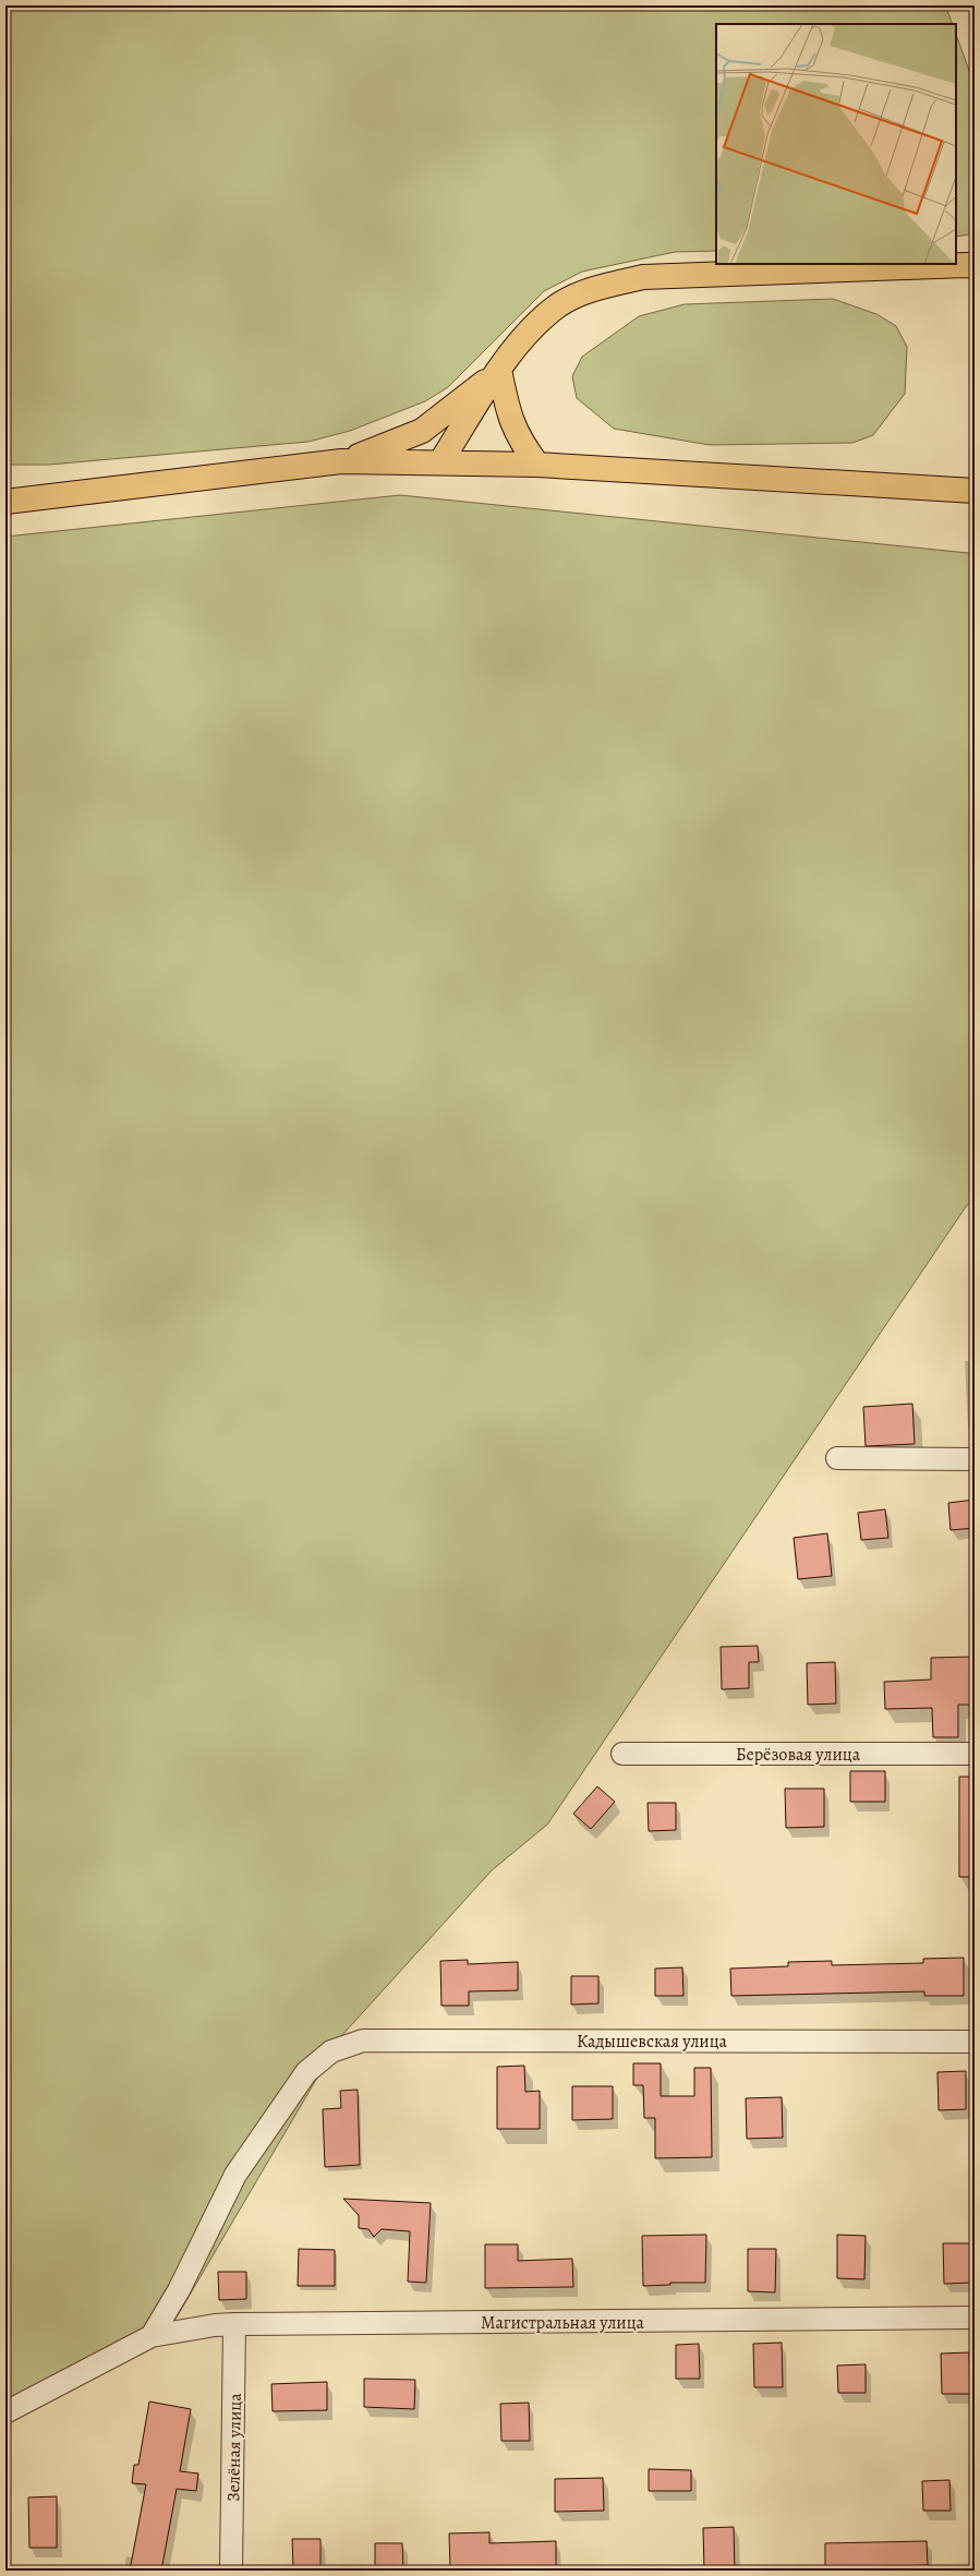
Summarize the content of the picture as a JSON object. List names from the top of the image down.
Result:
{
  "streets": {
    "street": [
      "Берёзовая улица",
      "Кадышевская улица",
      "Магистральная улица",
      "Зелёная улица"
    ]
  },
  "crossings": [
    ["Кадышевская улица", "Магистральная улица"],
    ["Магистральная улица", "Зелёная улица"]
  ]
}
